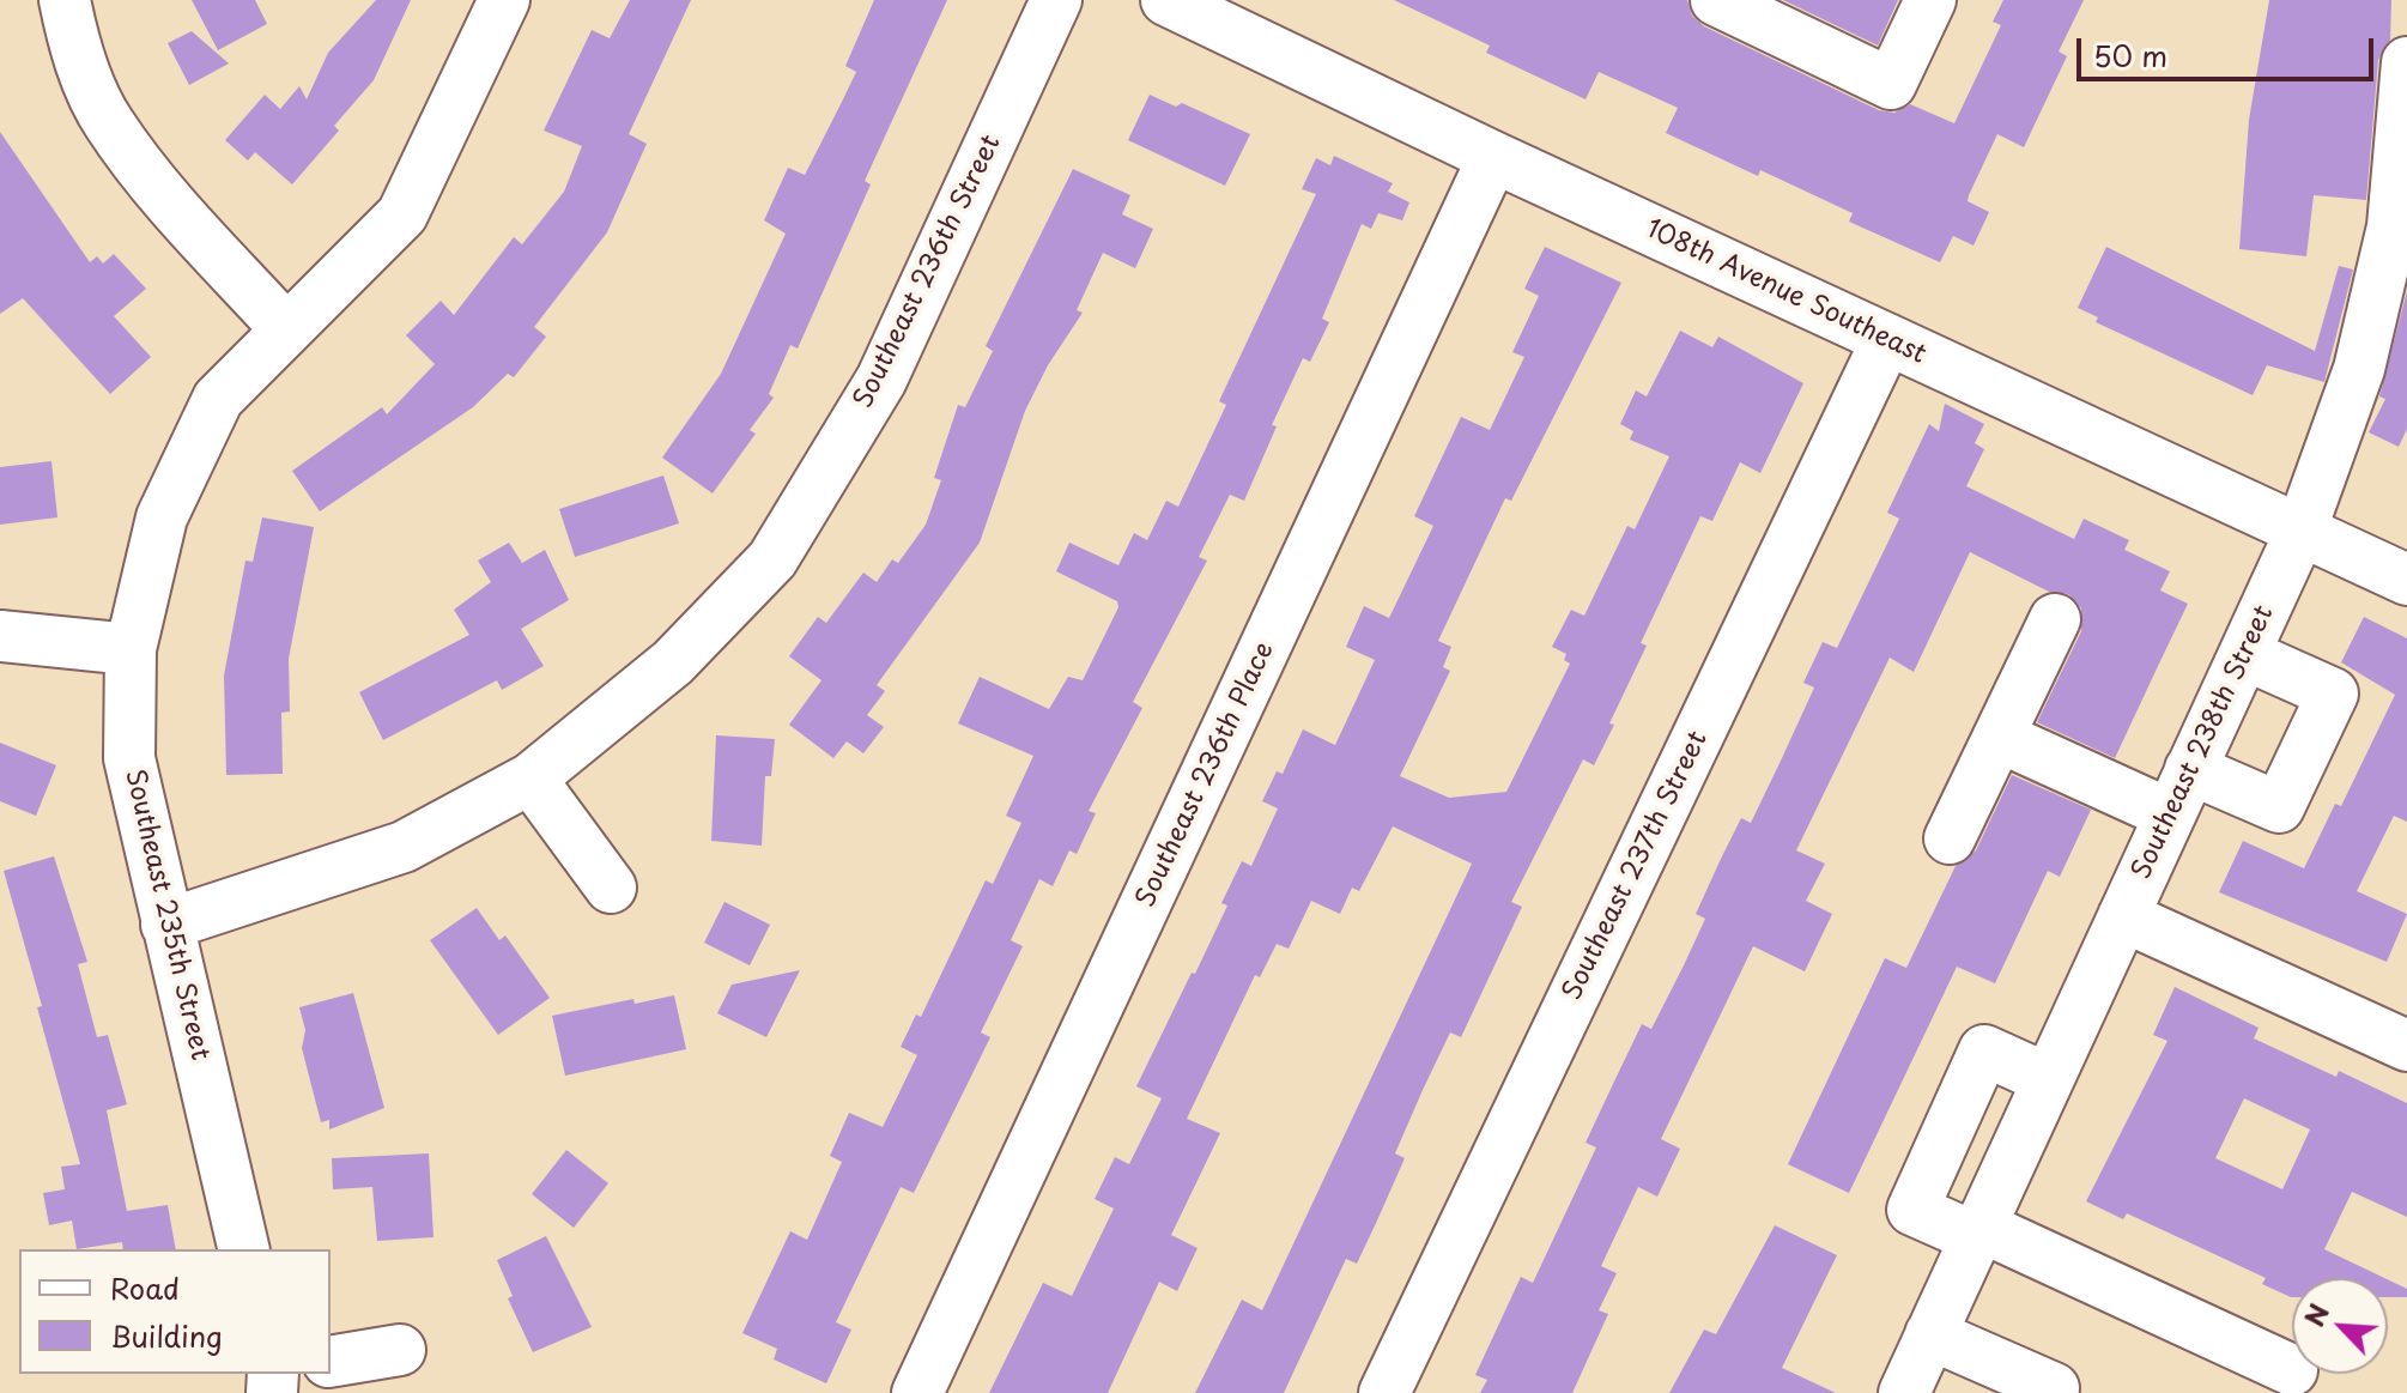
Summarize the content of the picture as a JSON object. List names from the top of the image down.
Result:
{
  "streets": {
    "street": [
      "Southeast 236th Street",
      "108th Avenue Southeast",
      "Southeast 238th Street",
      "Southeast 236th Place",
      "Southeast 237th Street",
      "Southeast 235th Street"
    ]
  },
  "crossings": [
    ["Southeast 236th Street", "Southeast 235th Street"],
    ["108th Avenue Southeast", "Southeast 238th Street"],
    ["108th Avenue Southeast", "Southeast 236th Place"],
    ["108th Avenue Southeast", "Southeast 237th Street"]
  ],
  "legend": ["Road", "Building"],
  "scale_bar": "50 m",
  "north": "top left"
}
